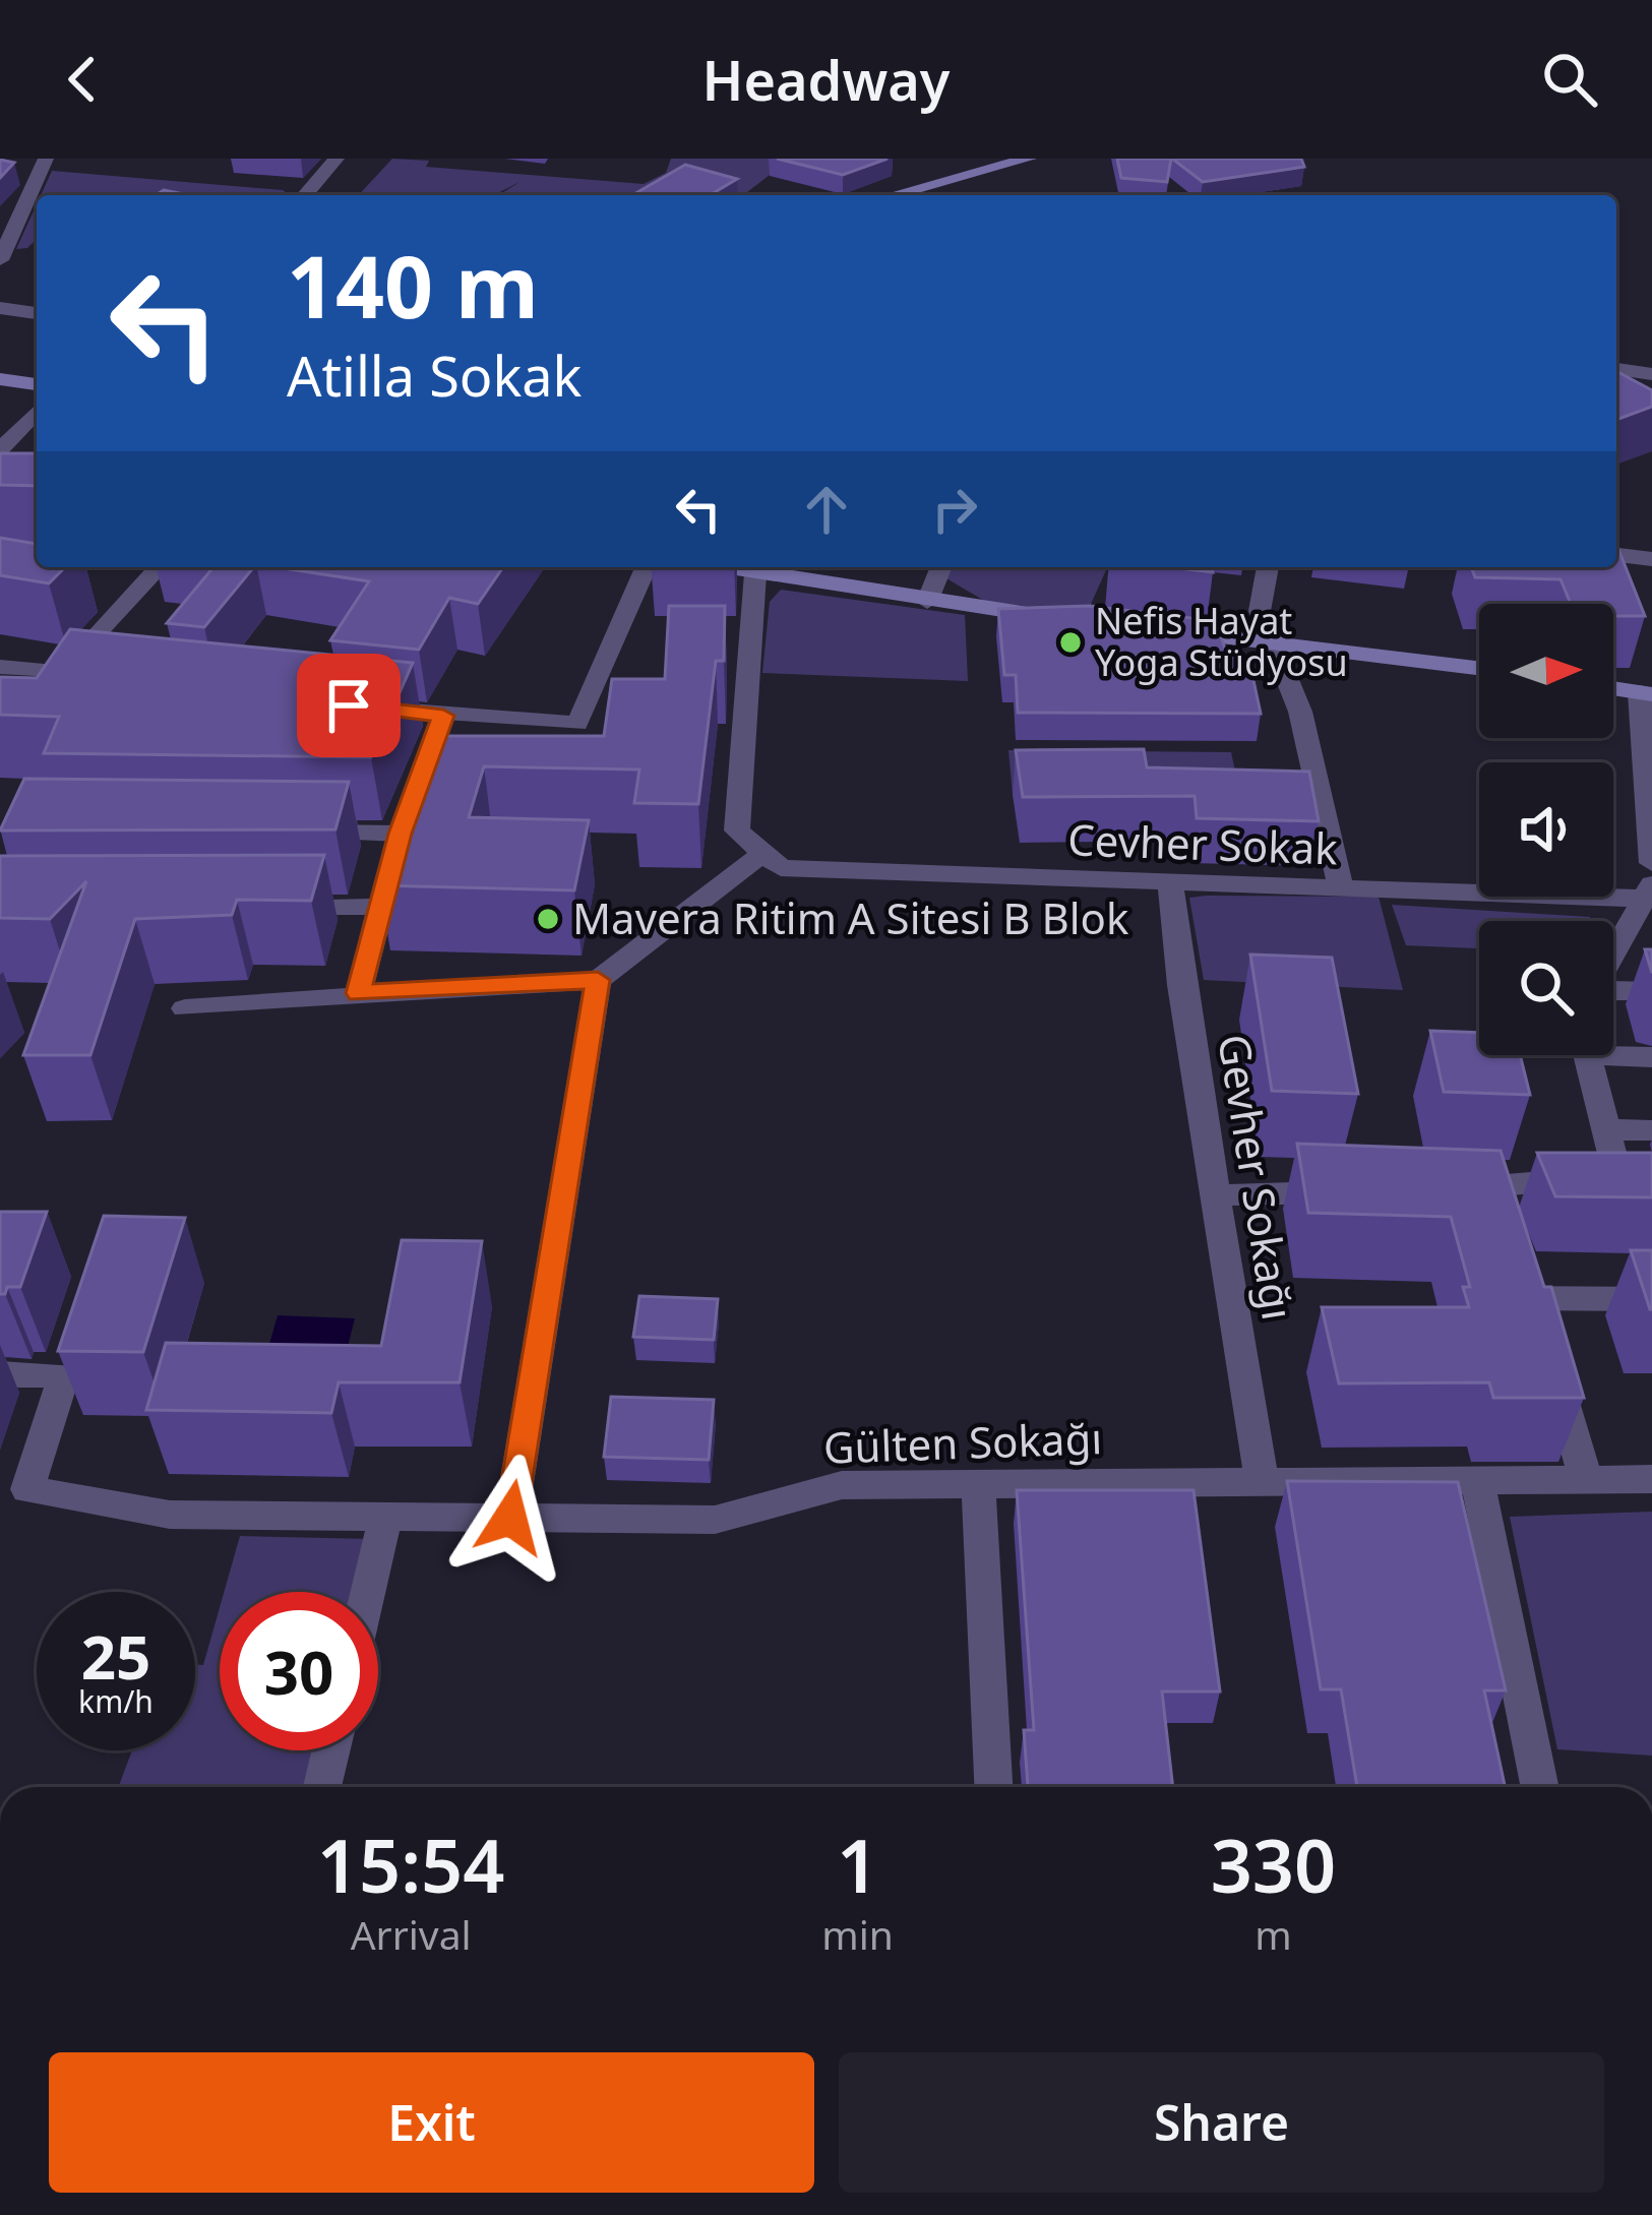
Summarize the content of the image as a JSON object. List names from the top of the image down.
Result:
{
  "streets": {
    "street": ["Cevher Sokak", "Gevher Sokağı", "Gülten Sokağı"]
  },
  "crossings": [
    ["Cevher Sokak", "Gevher Sokağı"],
    ["Gevher Sokağı", "Gülten Sokağı"]
  ],
  "places": ["Nefis Hayat Yoga Stüdyosu", "Mavera Ritim A Sitesi B Blok"],
  "north": "right",
  "page": {
    "header": "Headway",
    "turn": ["140 m", "Atilla Sokak"],
    "speed": "25 km/h",
    "limit": "30",
    "eta": [
      "15:54",
      "Arrival",
      "1",
      "min",
      "330",
      "m"
    ],
    "buttons": ["Exit", "Share"]
  }
}
